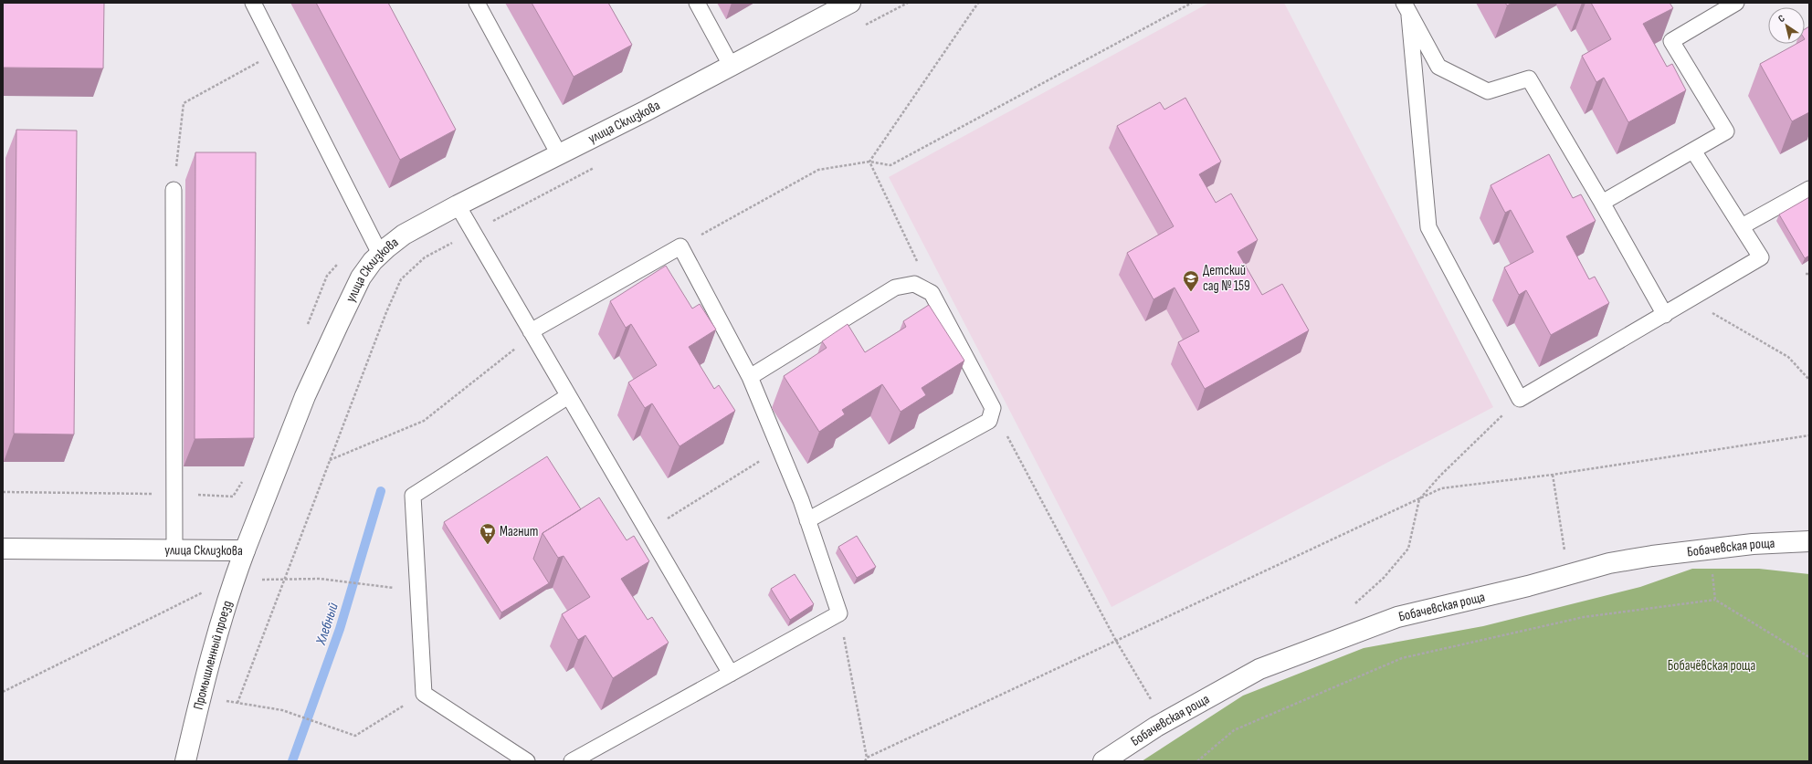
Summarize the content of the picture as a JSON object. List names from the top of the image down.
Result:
{
  "streets": {
    "street": ["улица Склизкова", "Бобачевская роща", "Промышленный проезд"]
  },
  "crossings": [
    ["улица Склизкова", "Промышленный проезд"]
  ],
  "water": ["Хлебный"],
  "parks": ["Бобачёвская роща"],
  "places": {
    "school or university": ["Детский сад № 159"],
    "supermarket": ["Магнит"]
  },
  "north": "top left"
}
